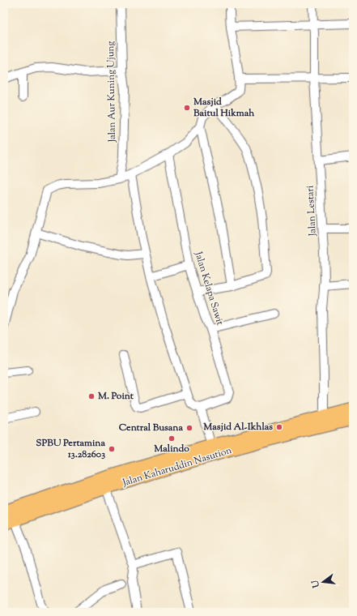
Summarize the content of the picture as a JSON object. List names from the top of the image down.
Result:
{
  "streets": {
    "highway": ["Jalan Kaharuddin Nasution"],
    "street": ["Jalan Aur Kuning Ujung", "Jalan Lestari", "Jalan Kelapa Sawit"]
  },
  "crossings": [
    ["Jalan Lestari", "Jalan Kaharuddin Nasution"]
  ],
  "places": [
    "Masjid Baitul Hikmah",
    "M. Point",
    "Masjid Al-Ikhlas",
    "Central Busana",
    "Malindo",
    "SPBU Pertamina 13.282603"
  ],
  "north": "left"
}
